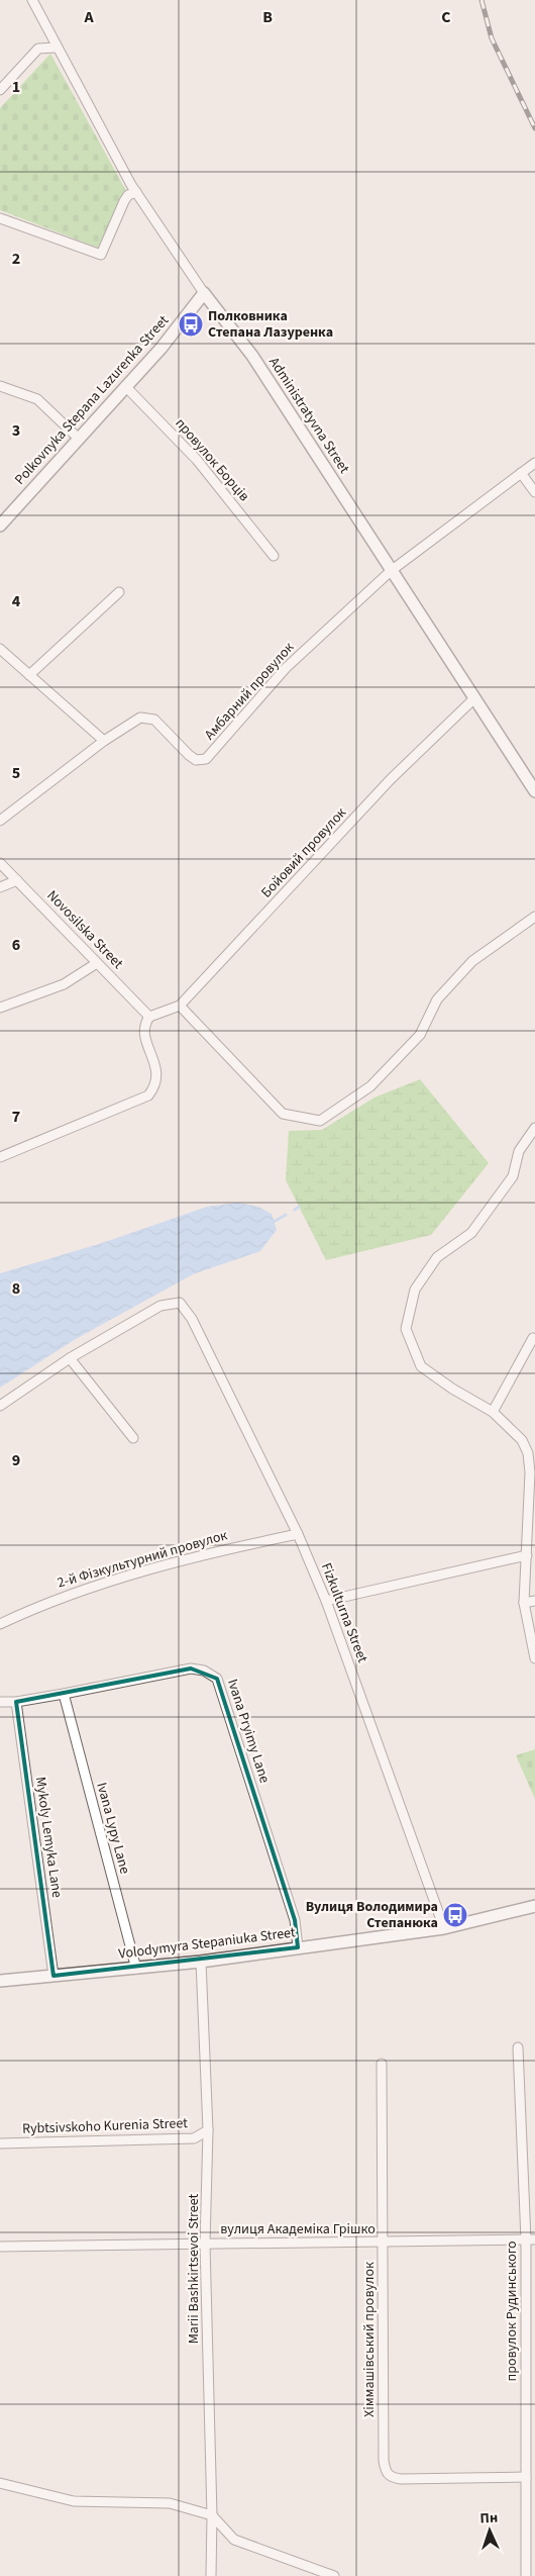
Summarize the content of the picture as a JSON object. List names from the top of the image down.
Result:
{
  "streets": {
    "street": [
      "Polkovnyka Stepana Lazurenka Street",
      "Administratyvna Street",
      "провулок Борців",
      "Амбарний провулок",
      "Бойовий провулок",
      "Novosilska Street",
      "2-й Фізкультурний провулок",
      "Fizkulturna Street",
      "Ivana Pryimy Lane",
      "Ivana Lypy Lane",
      "Mykoly Lemyka Lane",
      "Volodymyra Stepaniuka Street",
      "Rybtsivskoho Kurenia Street",
      "вулиця Академіка Грішко",
      "Marii Bashkirtsevoi Street",
      "провулок Рудинського",
      "Хіммашівський провулок"
    ]
  },
  "crossings": [
    ["Polkovnyka Stepana Lazurenka Street", "Administratyvna Street"],
    ["Polkovnyka Stepana Lazurenka Street", "провулок Борців"],
    ["Administratyvna Street", "Амбарний провулок"],
    ["Administratyvna Street", "Бойовий провулок"],
    ["Бойовий провулок", "Novosilska Street"],
    ["2-й Фізкультурний провулок", "Fizkulturna Street"],
    ["Fizkulturna Street", "Volodymyra Stepaniuka Street"],
    ["Ivana Pryimy Lane", "Ivana Lypy Lane"],
    ["Ivana Pryimy Lane", "Mykoly Lemyka Lane"],
    ["Ivana Pryimy Lane", "Volodymyra Stepaniuka Street"],
    ["Ivana Lypy Lane", "Volodymyra Stepaniuka Street"],
    ["Mykoly Lemyka Lane", "Volodymyra Stepaniuka Street"],
    ["Volodymyra Stepaniuka Street", "Marii Bashkirtsevoi Street"],
    ["Rybtsivskoho Kurenia Street", "Marii Bashkirtsevoi Street"],
    ["вулиця Академіка Грішко", "Marii Bashkirtsevoi Street"],
    ["вулиця Академіка Грішко", "провулок Рудинського"],
    ["вулиця Академіка Грішко", "Хіммашівський провулок"],
    ["провулок Рудинського", "Хіммашівський провулок"]
  ],
  "places": {
    "bus stop": ["Полковника Степана Лазуренка", "Вулиця Володимира Степанюка"]
  },
  "north": "top",
  "grid": {
    "columns": ["A", "B", "C"],
    "rows": [
      "1",
      "2",
      "3",
      "4",
      "5",
      "6",
      "7",
      "8",
      "9"
    ]
  }
}
